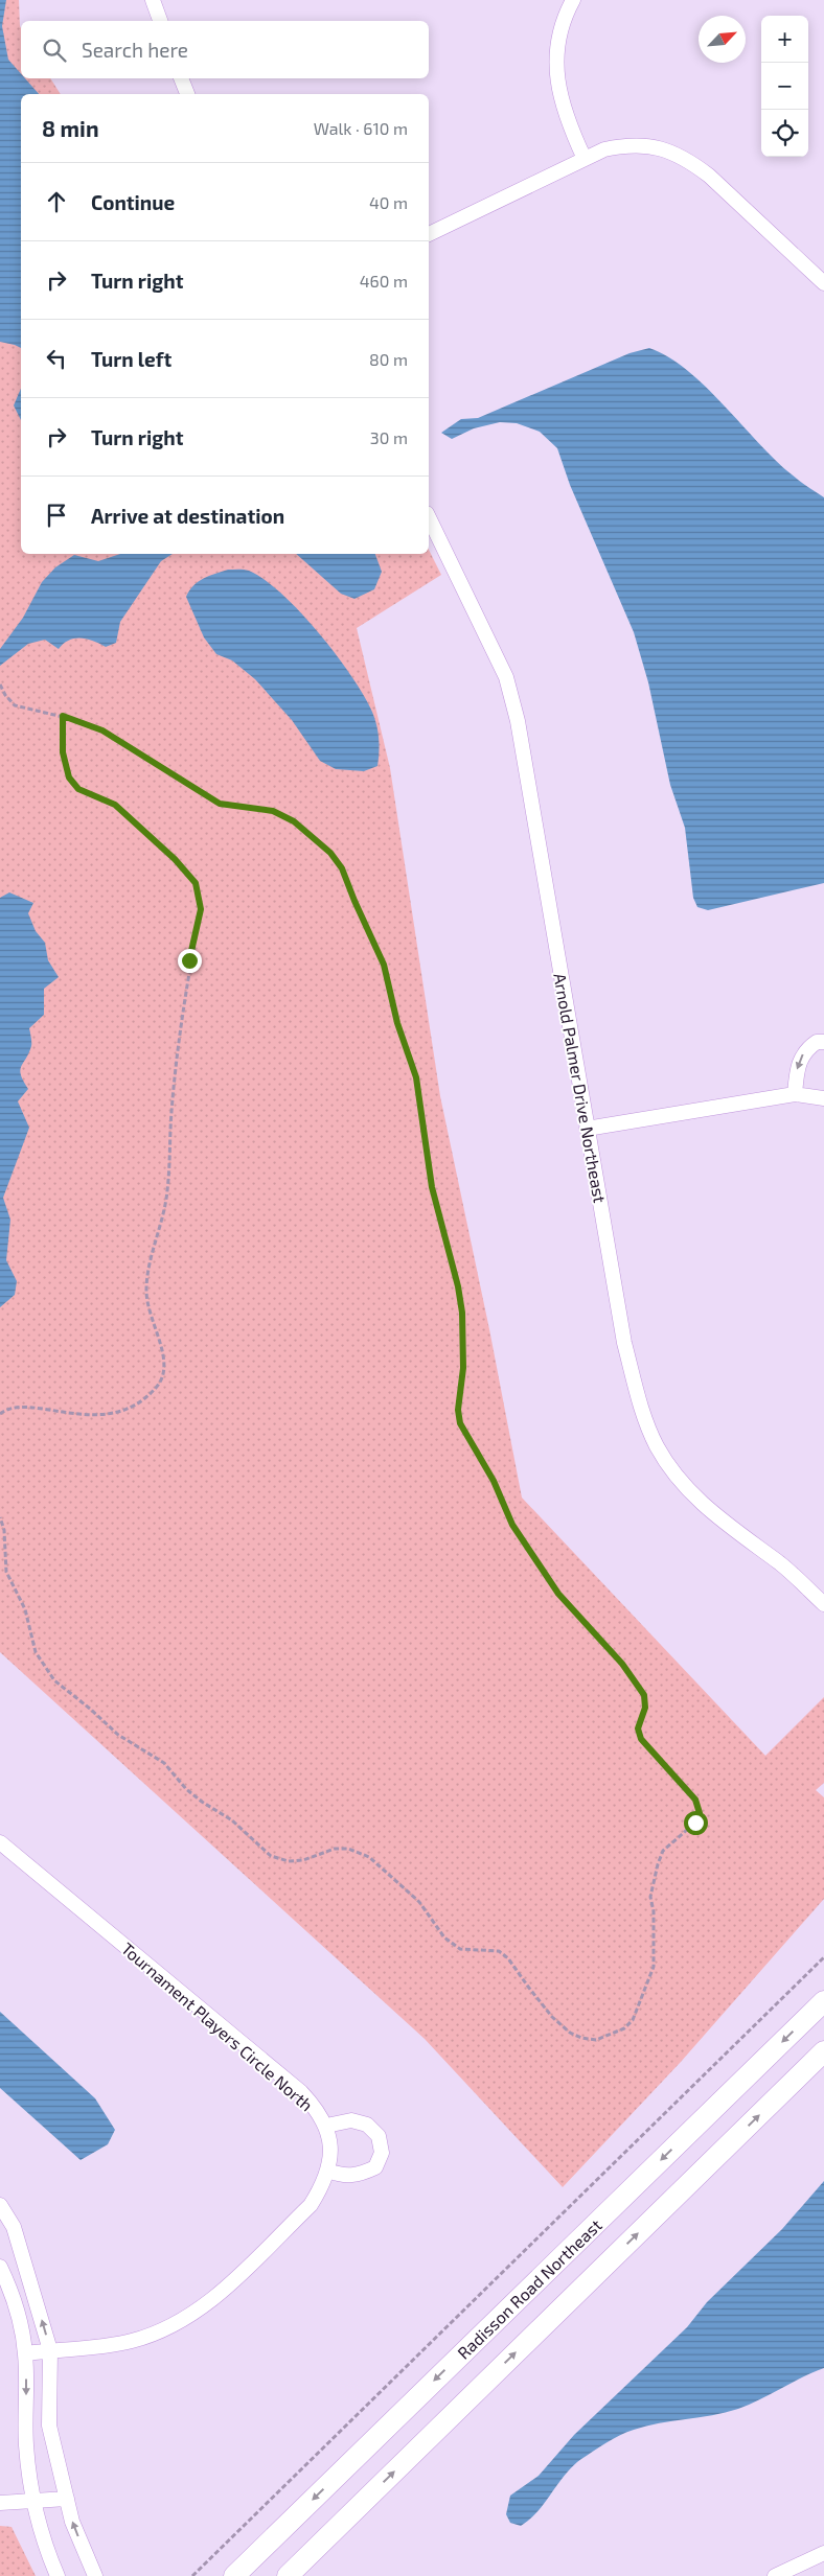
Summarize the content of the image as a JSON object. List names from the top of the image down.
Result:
{
  "streets": {
    "main road": ["Radisson Road Northeast"],
    "street": ["Arnold Palmer Drive Northeast", "Tournament Players Circle North"]
  },
  "north": "top right",
  "page": {
    "map_buttons": ["+", "−"],
    "search": "Search here",
    "heading": ["8 min", "Walk · 610 m"],
    "list": [
      ["Continue", "40 m"],
      ["Turn right", "460 m"],
      ["Turn left", "80 m"],
      ["Turn right", "30 m"],
      "Arrive at destination"
    ]
  }
}
